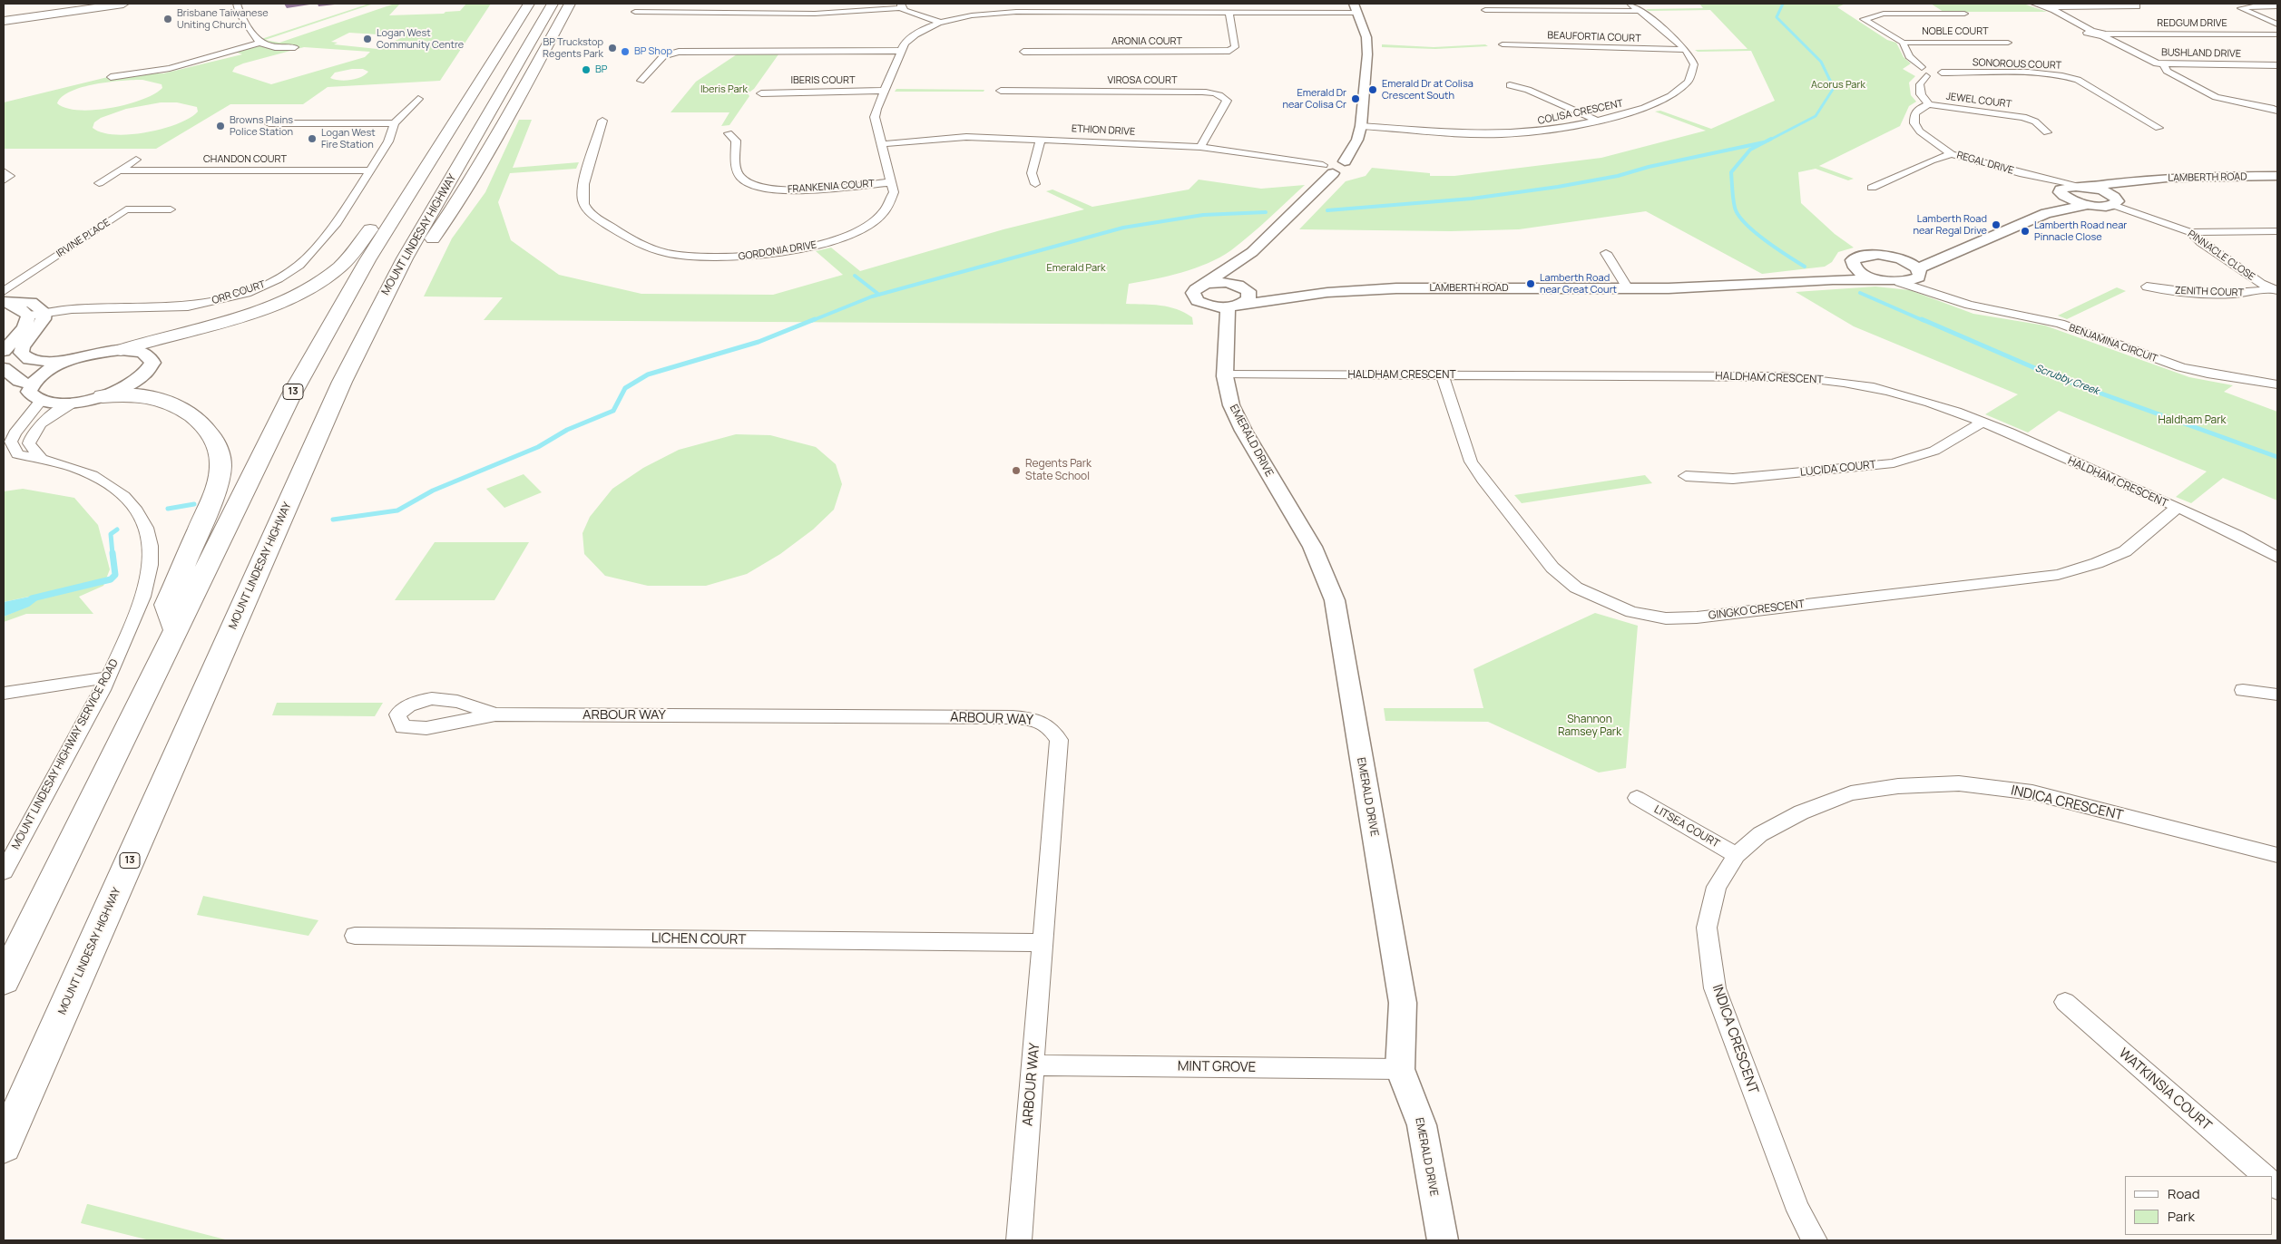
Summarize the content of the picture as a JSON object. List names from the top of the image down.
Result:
{
  "streets": {
    "main road": ["MOUNT LINDESAY HIGHWAY", "13"],
    "street": [
      "REDGUM DRIVE",
      "NOBLE COURT",
      "BEAUFORTIA COURT",
      "ARONIA COURT",
      "BUSHLAND DRIVE",
      "SONOROUS COURT",
      "IBERIS COURT",
      "VIROSA COURT",
      "JEWEL COURT",
      "COLISA CRESCENT",
      "ETHION DRIVE",
      "CHANDON COURT",
      "REGAL DRIVE",
      "LAMBERTH ROAD",
      "FRANKENIA COURT",
      "IRVINE PLACE",
      "GORDONIA DRIVE",
      "PINNACLE CLOSE",
      "ZENITH COURT",
      "ORR COURT",
      "BENJAMINA CIRCUIT",
      "HALDHAM CRESCENT",
      "EMERALD DRIVE",
      "LUCIDA COURT",
      "GINGKO CRESCENT",
      "ARBOUR WAY",
      "MOUNT LINDESAY HIGHWAY SERVICE ROAD",
      "INDICA CRESCENT",
      "LITSEA COURT",
      "LICHEN COURT",
      "MINT GROVE",
      "WATKINSIA COURT"
    ]
  },
  "crossings": [
    ["REDGUM DRIVE", "BUSHLAND DRIVE"],
    ["BEAUFORTIA COURT", "COLISA CRESCENT"],
    ["IBERIS COURT", "GORDONIA DRIVE"],
    ["VIROSA COURT", "ETHION DRIVE"],
    ["JEWEL COURT", "REGAL DRIVE"],
    ["ETHION DRIVE", "GORDONIA DRIVE"],
    ["ETHION DRIVE", "EMERALD DRIVE"],
    ["CHANDON COURT", "ORR COURT"],
    ["REGAL DRIVE", "LAMBERTH ROAD"],
    ["LAMBERTH ROAD", "PINNACLE CLOSE"],
    ["LAMBERTH ROAD", "BENJAMINA CIRCUIT"],
    ["LAMBERTH ROAD", "EMERALD DRIVE"],
    ["FRANKENIA COURT", "GORDONIA DRIVE"],
    ["PINNACLE CLOSE", "ZENITH COURT"],
    ["HALDHAM CRESCENT", "EMERALD DRIVE"],
    ["HALDHAM CRESCENT", "LUCIDA COURT"],
    ["HALDHAM CRESCENT", "GINGKO CRESCENT"],
    ["EMERALD DRIVE", "MINT GROVE"],
    ["ARBOUR WAY", "LICHEN COURT"],
    ["ARBOUR WAY", "MINT GROVE"],
    ["INDICA CRESCENT", "LITSEA COURT"]
  ],
  "water": ["Scrubby Creek"],
  "parks": [
    "Acorus Park",
    "Iberis Park",
    "Emerald Park",
    "Haldham Park",
    "Shannon Ramsey Park"
  ],
  "places": [
    "Brisbane Taiwanese Uniting Church",
    "Logan West Community Centre",
    "BP Truckstop Regents Park",
    "BP Shop",
    "BP",
    "Emerald Dr at Colisa Crescent South",
    "Emerald Dr near Colisa Cr",
    "Browns Plains Police Station",
    "Logan West Fire Station",
    "Lamberth Road near Regal Drive",
    "Lamberth Road near Pinnacle Close",
    "Lamberth Road near Great Court",
    "Regents Park State School"
  ],
  "legend": ["Road", "Park"]
}
